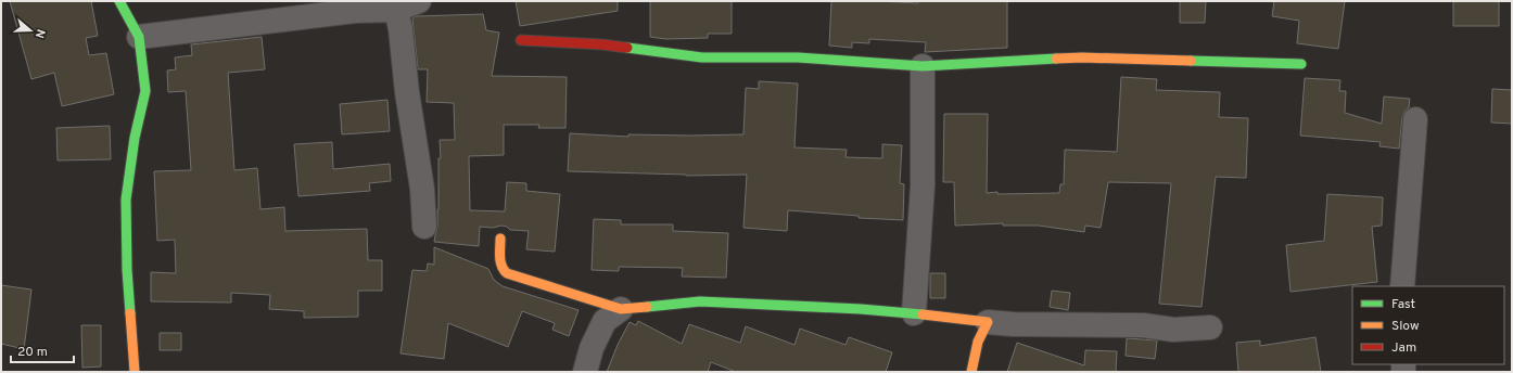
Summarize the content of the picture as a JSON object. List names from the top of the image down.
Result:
{
  "legend": ["Fast", "Slow", "Jam"],
  "scale_bar": "20 m",
  "north": "right"
}
